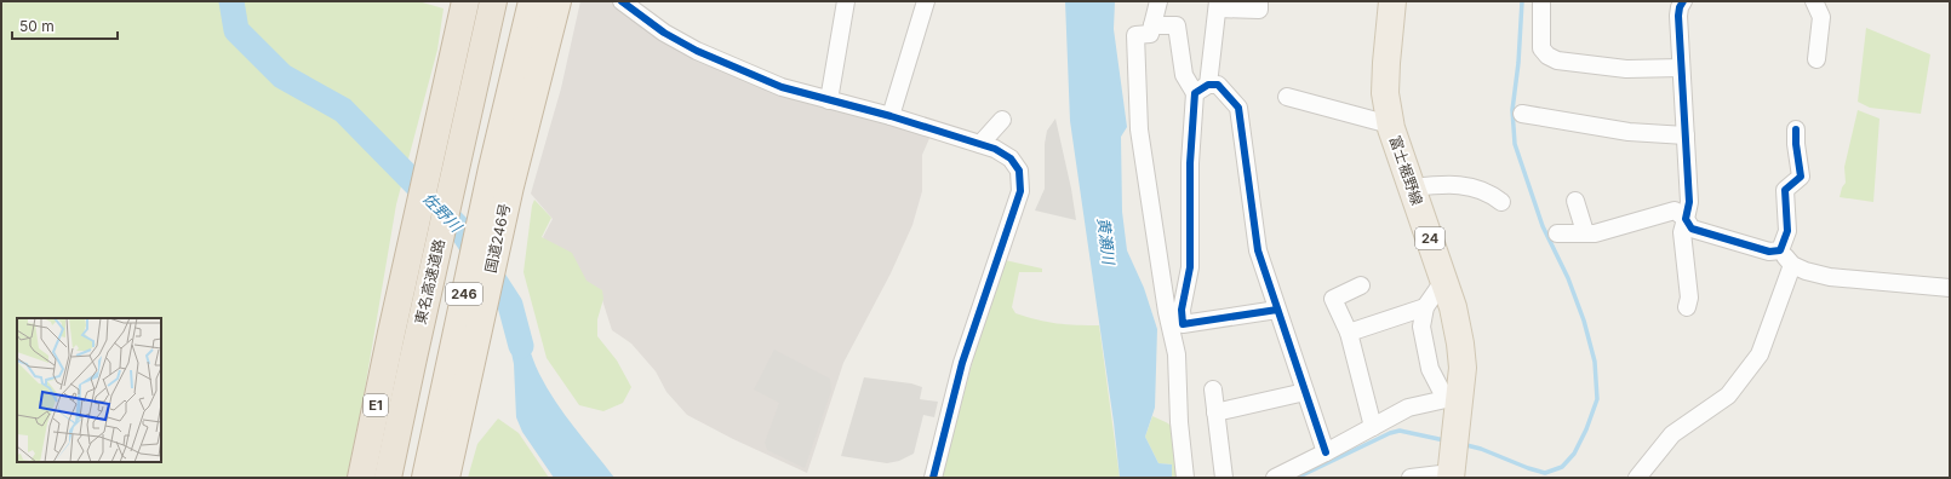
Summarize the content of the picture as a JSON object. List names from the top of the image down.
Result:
{
  "streets": {
    "highway": [
      "国道246号",
      "東名高速道路",
      "246",
      "E1"
    ],
    "main road": ["富士裾野線", "24"]
  },
  "water": ["佐野川", "黄瀬川"],
  "scale_bar": "50 m"
}
